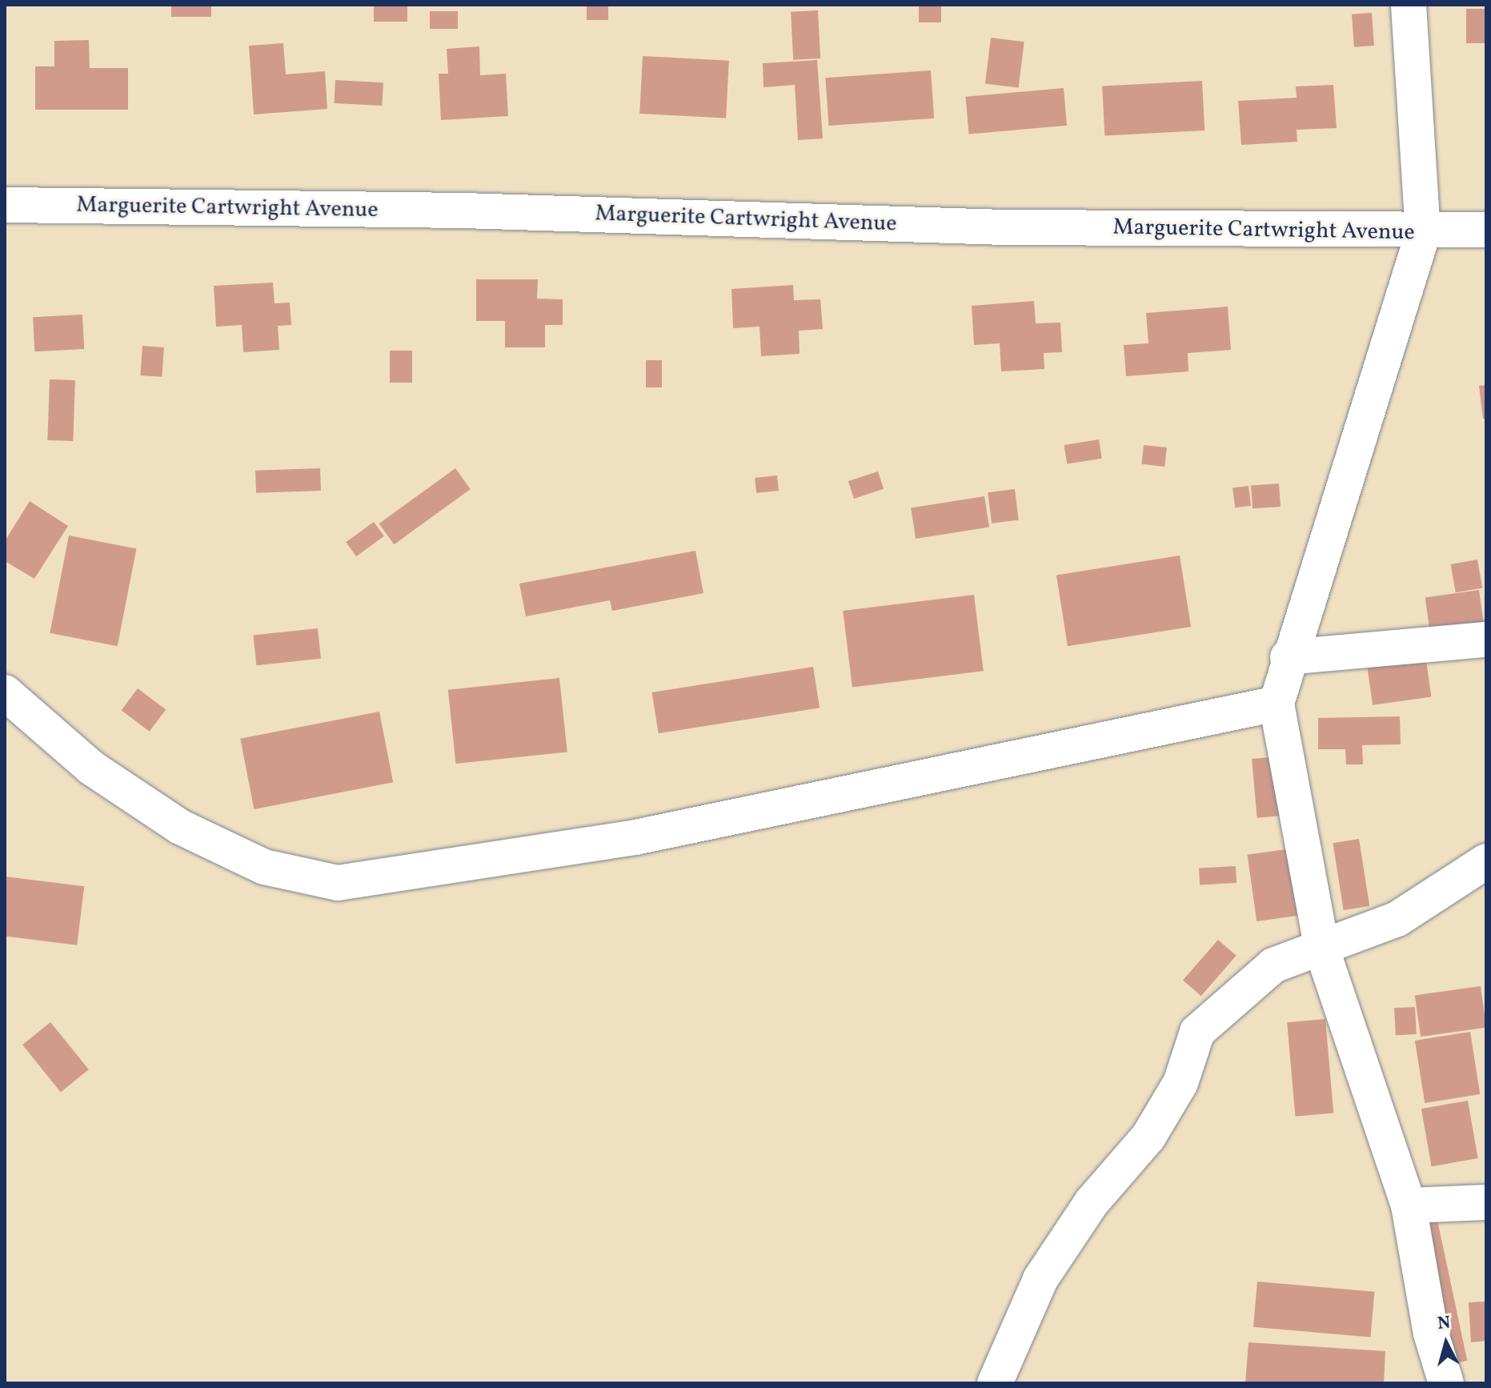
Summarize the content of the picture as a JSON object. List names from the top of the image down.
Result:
{
  "streets": {
    "street": ["Marguerite Cartwright Avenue"]
  },
  "north": "top"
}
